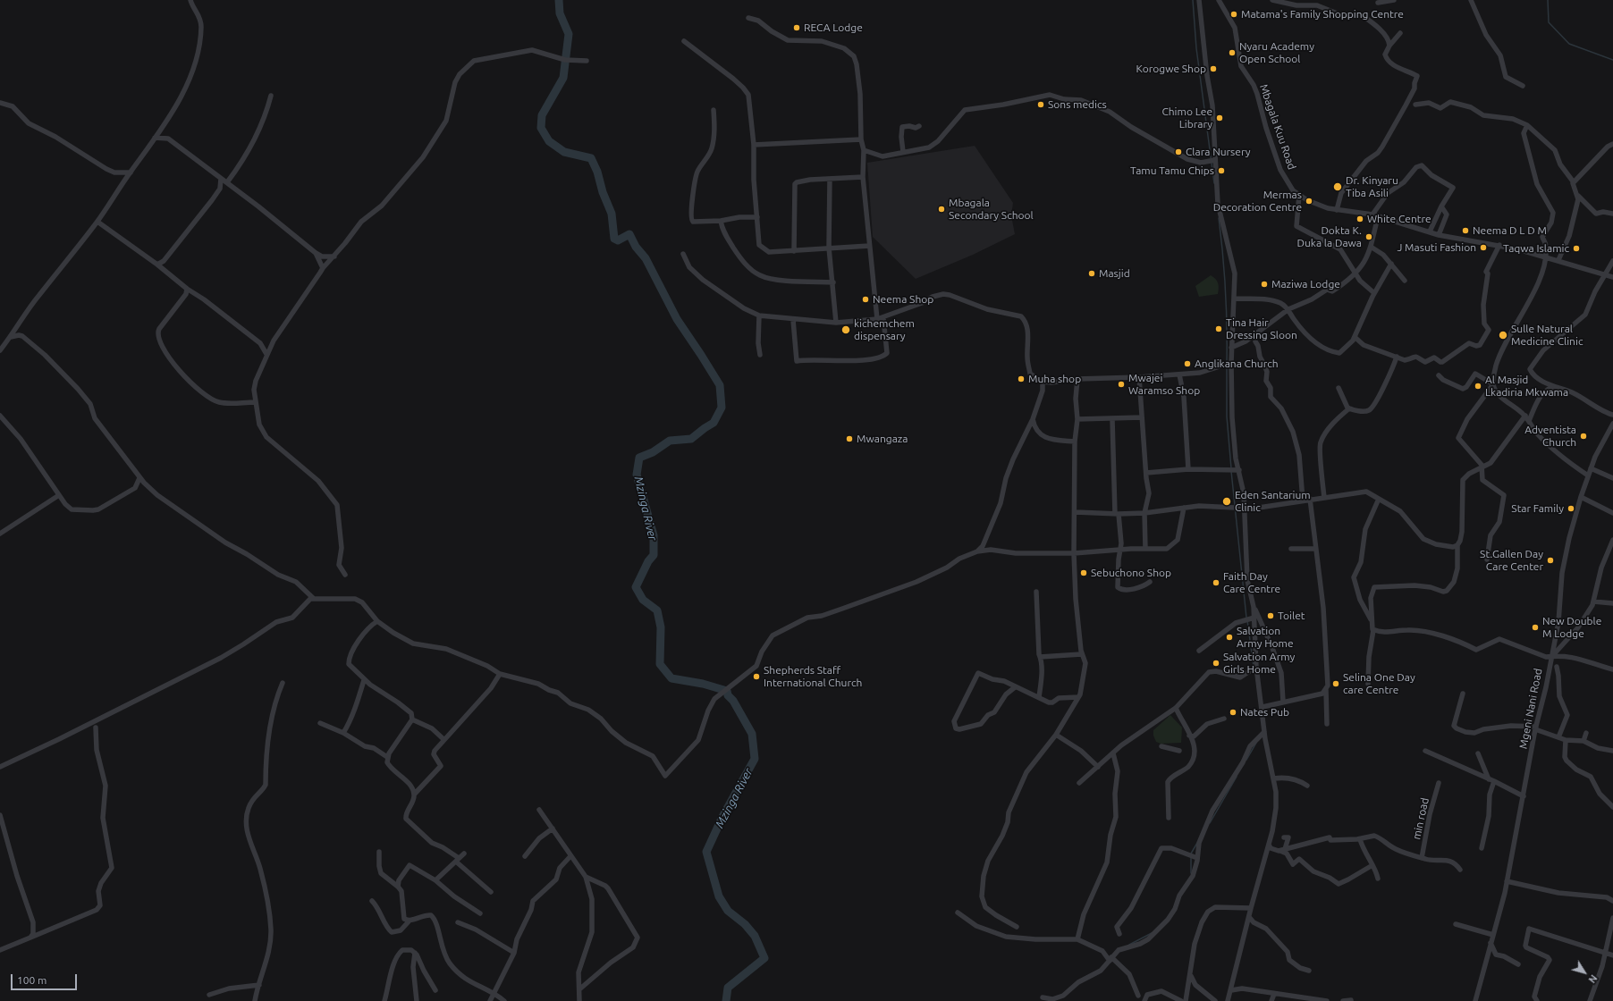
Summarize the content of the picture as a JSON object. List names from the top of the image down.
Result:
{
  "streets": {
    "street": ["Mbagala Kuu Road", "Mgeni Nani Road", "min road"]
  },
  "water": ["Mzinga River"],
  "places": [
    "Matama's Family Shopping Centre",
    "RECA Lodge",
    "Nyaru Academy Open School",
    "Korogwe Shop",
    "Sons medics",
    "Chimo Lee Library",
    "Clara Nursery",
    "Tamu Tamu Chips",
    "Dr. Kinyaru Tiba Asili",
    "Mermas Decoration Centre",
    "Mbagala Secondary School",
    "White Centre",
    "Neema D L D M",
    "Dokta K. Duka la Dawa",
    "J Masuti Fashion",
    "Taqwa Islamic",
    "Masjid",
    "Maziwa Lodge",
    "Neema Shop",
    "Tina Hair Dressing Sloon",
    "kichemchem dispensary",
    "Sulle Natural Medicine Clinic",
    "Anglikana Church",
    "Muha shop",
    "Mwajei Waramso Shop",
    "Al Masjid Lkadiria Mkwama",
    "Adventista Church",
    "Mwangaza",
    "Eden Santarium Clinic",
    "Star Family",
    "St.Gallen Day Care Center",
    "Sebuchono Shop",
    "Faith Day Care Centre",
    "Toilet",
    "New Double M Lodge",
    "Salvation Army Home",
    "Salvation Army Girls Home",
    "Shepherds Staff International Church",
    "Selina One Day care Centre",
    "Nates Pub"
  ],
  "scale_bar": "100 m",
  "north": "bottom right"
}
